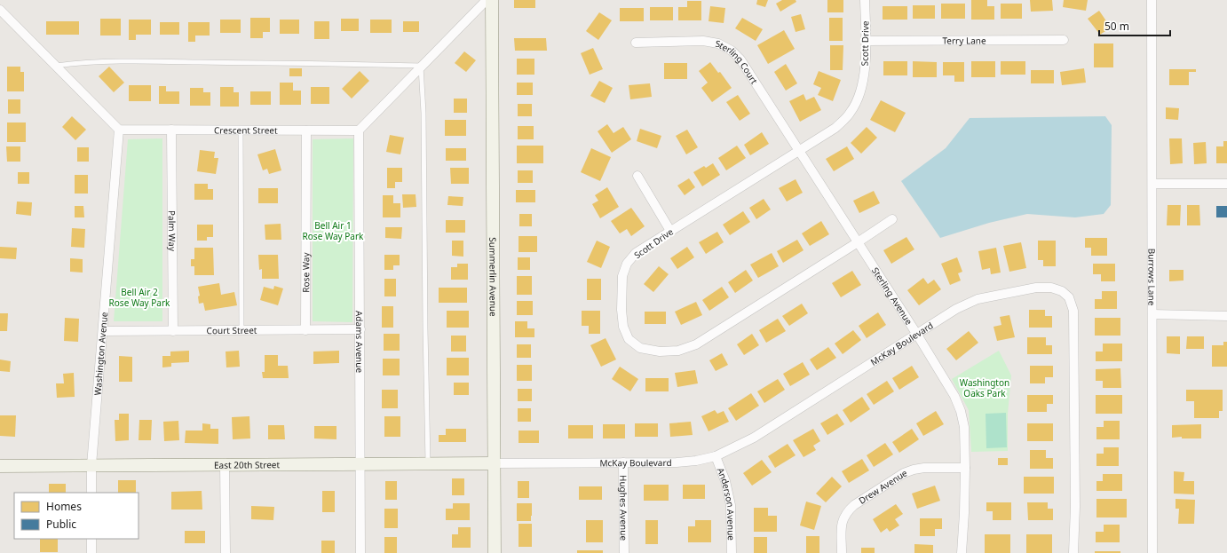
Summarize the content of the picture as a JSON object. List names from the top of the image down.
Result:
{
  "streets": {
    "street": [
      "Terry Lane",
      "Scott Drive",
      "Sterling Court",
      "Crescent Street",
      "Palm Way",
      "Rose Way",
      "Summerlin Avenue",
      "Burrows Lane",
      "Sterling Avenue",
      "Court Street",
      "Adams Avenue",
      "McKay Boulevard",
      "Washington Avenue",
      "East 20th Street",
      "Drew Avenue",
      "Anderson Avenue",
      "Hughes Avenue"
    ]
  },
  "crossings": [
    ["Terry Lane", "Scott Drive"],
    ["Scott Drive", "Sterling Court"],
    ["Scott Drive", "Sterling Avenue"],
    ["Sterling Court", "Sterling Avenue"],
    ["Crescent Street", "Palm Way"],
    ["Crescent Street", "Rose Way"],
    ["Crescent Street", "Adams Avenue"],
    ["Crescent Street", "Washington Avenue"],
    ["Palm Way", "Court Street"],
    ["Rose Way", "Court Street"],
    ["Summerlin Avenue", "McKay Boulevard"],
    ["Summerlin Avenue", "East 20th Street"],
    ["Sterling Avenue", "McKay Boulevard"],
    ["Sterling Avenue", "Drew Avenue"],
    ["Court Street", "Adams Avenue"],
    ["Court Street", "Washington Avenue"],
    ["Adams Avenue", "East 20th Street"],
    ["McKay Boulevard", "East 20th Street"],
    ["McKay Boulevard", "Anderson Avenue"],
    ["McKay Boulevard", "Hughes Avenue"],
    ["Washington Avenue", "East 20th Street"]
  ],
  "parks": ["Bell Air 1 Rose Way Park", "Bell Air 2 Rose Way Park", "Washington Oaks Park"],
  "legend": ["Homes", "Public"],
  "scale_bar": "50 m"
}
